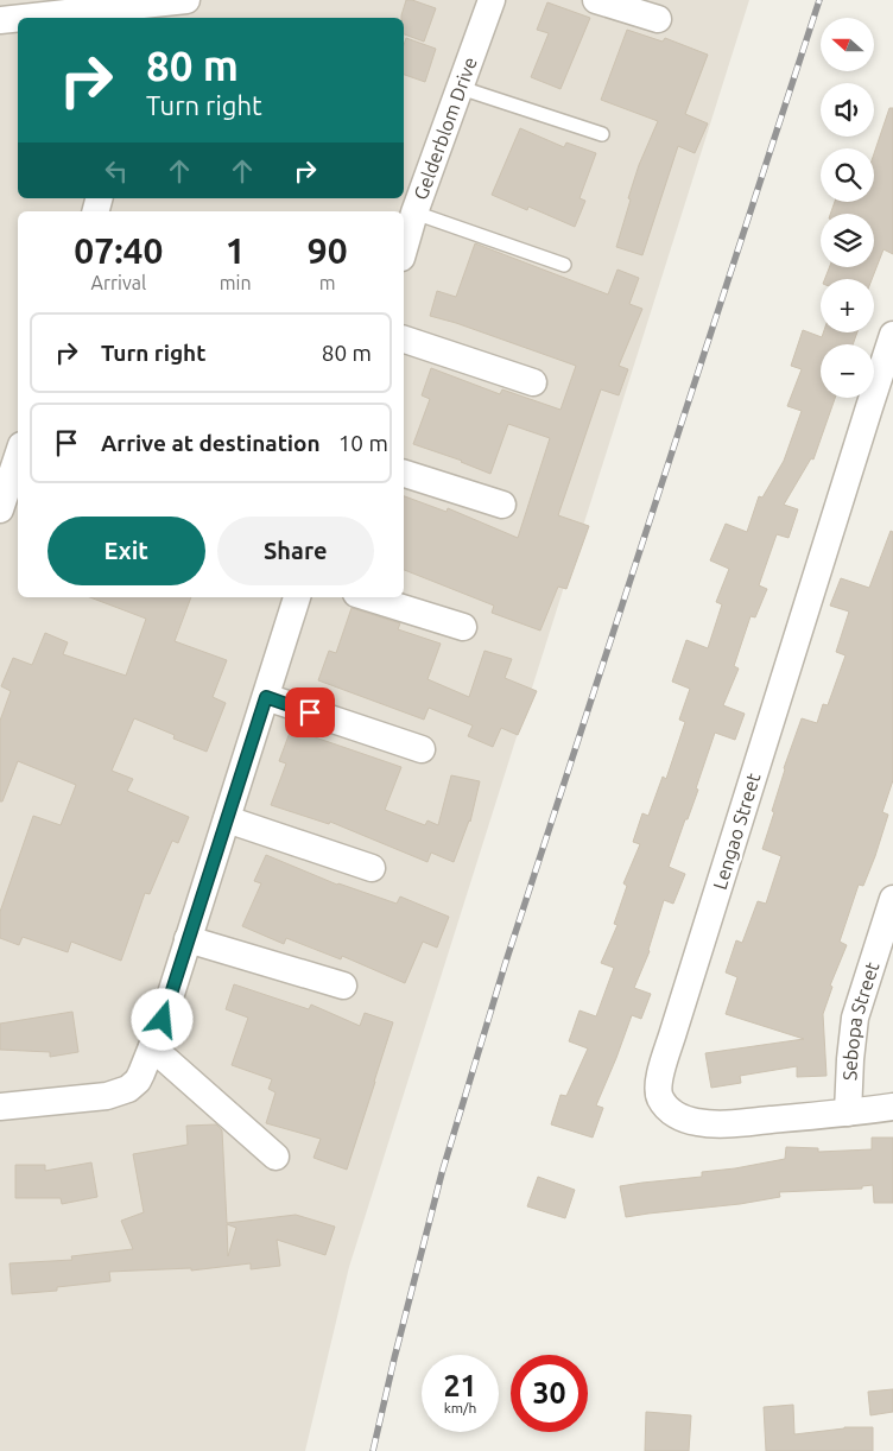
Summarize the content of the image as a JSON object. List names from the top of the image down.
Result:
{
  "streets": {
    "street": ["Gelderblom Drive", "Lengao Street", "Sebopa Street"]
  },
  "crossings": [
    ["Lengao Street", "Sebopa Street"]
  ],
  "north": "left",
  "page": {
    "map_buttons": ["+", "−"],
    "turn": ["80 m", "Turn right"],
    "eta": [
      "07:40",
      "Arrival",
      "1",
      "min",
      "90",
      "m"
    ],
    "list": [
      {
        "name": "Turn right",
        "value": "80 m"
      },
      {
        "name": "Arrive at destination",
        "value": "10 m"
      }
    ],
    "buttons": ["Exit", "Share"],
    "speed": "21 km/h",
    "limit": "30"
  }
}
